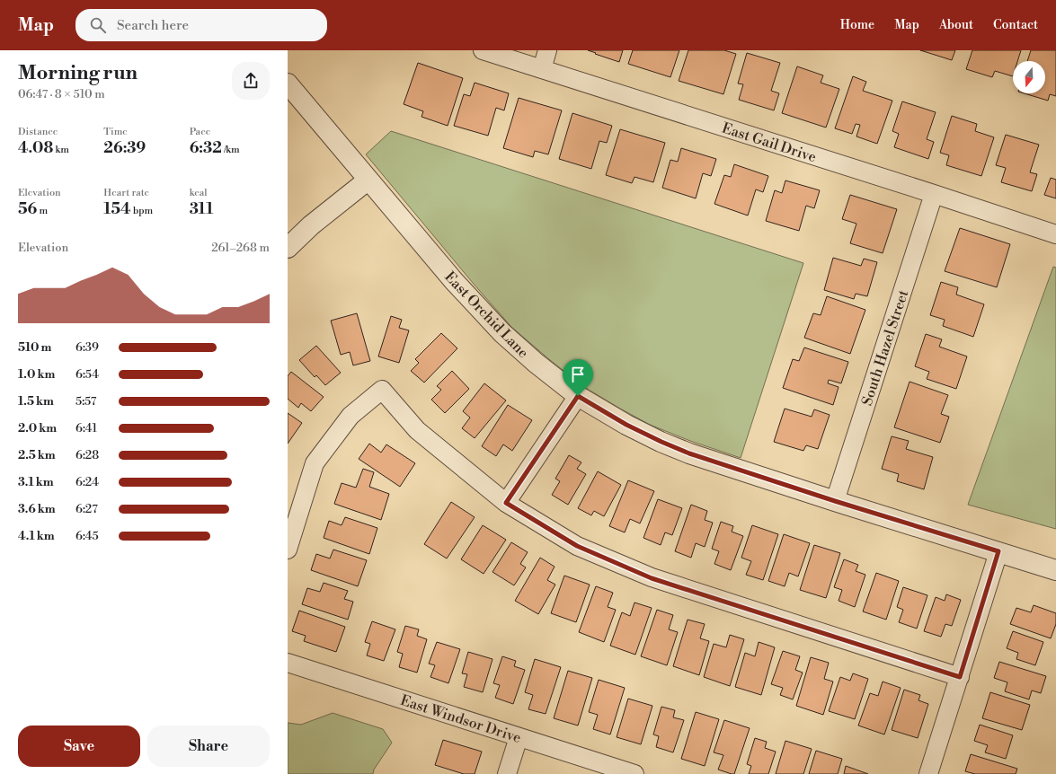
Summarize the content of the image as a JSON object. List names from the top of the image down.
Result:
{
  "streets": {
    "street": [
      "East Gail Drive",
      "East Orchid Lane",
      "South Hazel Street",
      "East Windsor Drive"
    ]
  },
  "crossings": [
    ["East Gail Drive", "South Hazel Street"],
    ["East Orchid Lane", "South Hazel Street"]
  ],
  "north": "bottom",
  "page": {
    "header": "Map",
    "search": "Search here",
    "nav": [
      "Home",
      "Map",
      "About",
      "Contact"
    ],
    "heading": ["Morning run", "06:47 · 8 × 510 m"],
    "stats": [
      ["Distance", "4.08 km"],
      ["Time", "26:39"],
      ["Pace", "6:32 /km"],
      ["Elevation", "56 m"],
      ["Heart rate", "154 bpm"],
      ["kcal", "311"]
    ],
    "chart": ["Elevation", "261–268 m"],
    "list": [
      {
        "name": "510 m",
        "note": "6:39"
      },
      {
        "name": "1.0 km",
        "note": "6:54"
      },
      {
        "name": "1.5 km",
        "note": "5:57"
      },
      {
        "name": "2.0 km",
        "note": "6:41"
      },
      {
        "name": "2.5 km",
        "note": "6:28"
      },
      {
        "name": "3.1 km",
        "note": "6:24"
      },
      {
        "name": "3.6 km",
        "note": "6:27"
      },
      {
        "name": "4.1 km",
        "note": "6:45"
      }
    ],
    "buttons": ["Save", "Share"]
  }
}
